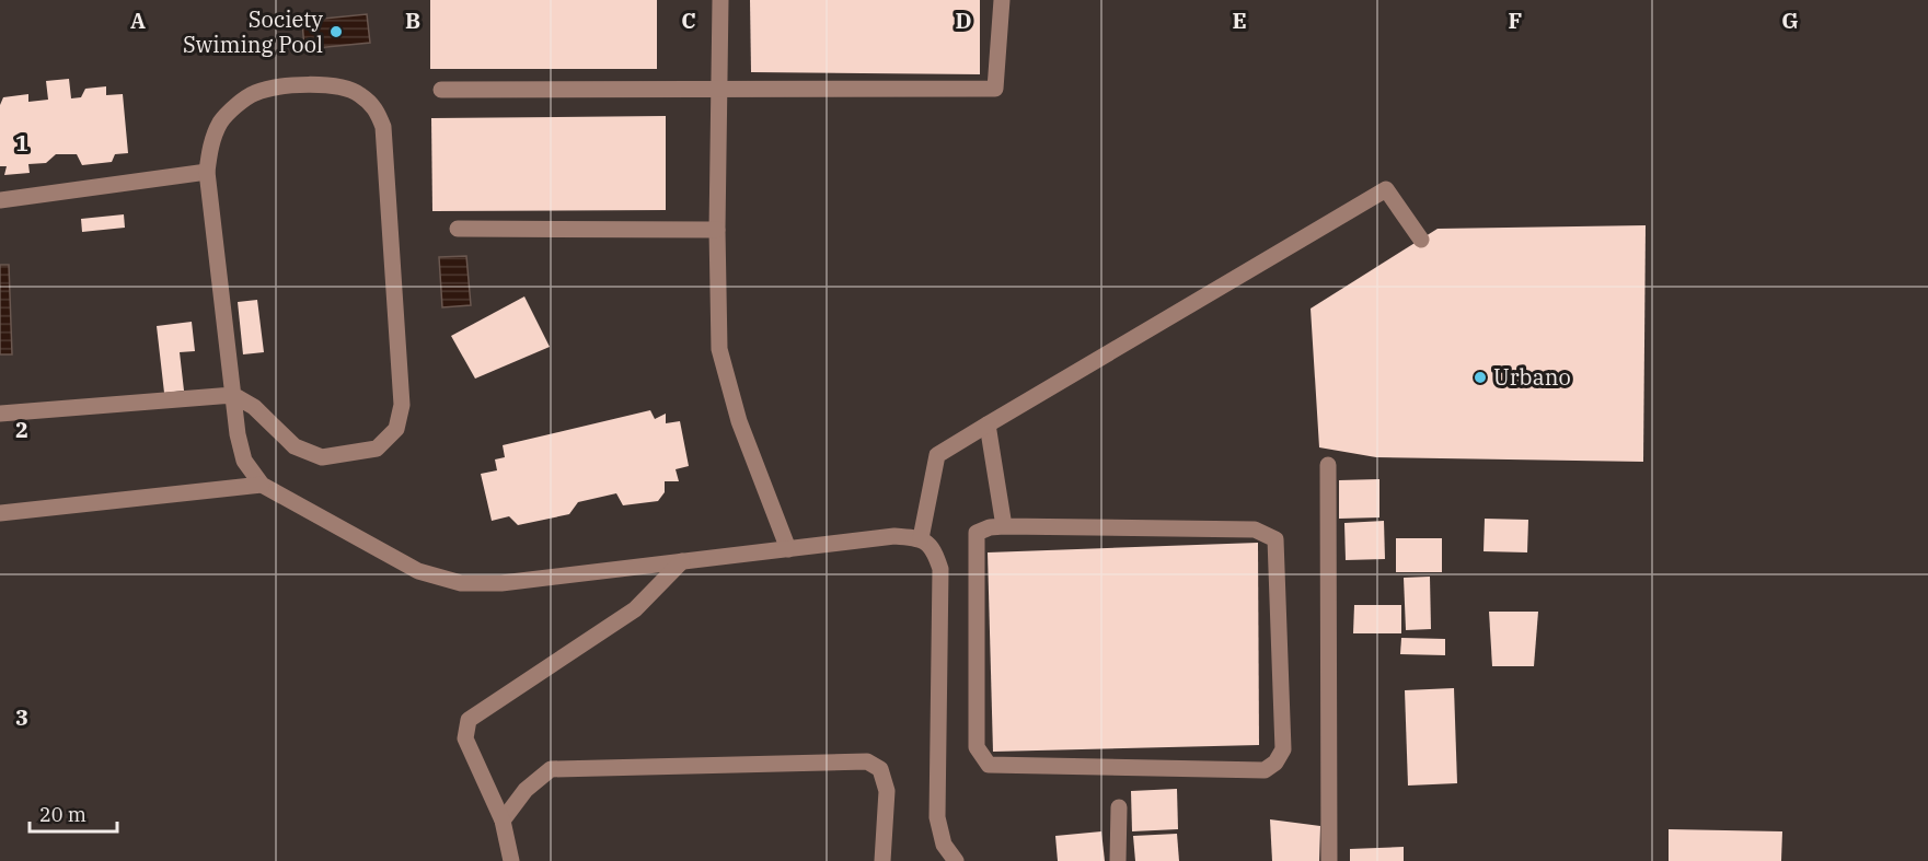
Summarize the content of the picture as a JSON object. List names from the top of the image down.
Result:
{
  "places": ["Society Swiming Pool", "Urbano"],
  "scale_bar": "20 m",
  "grid": {
    "columns": [
      "A",
      "B",
      "C",
      "D",
      "E",
      "F",
      "G"
    ],
    "rows": ["1", "2", "3"]
  }
}
